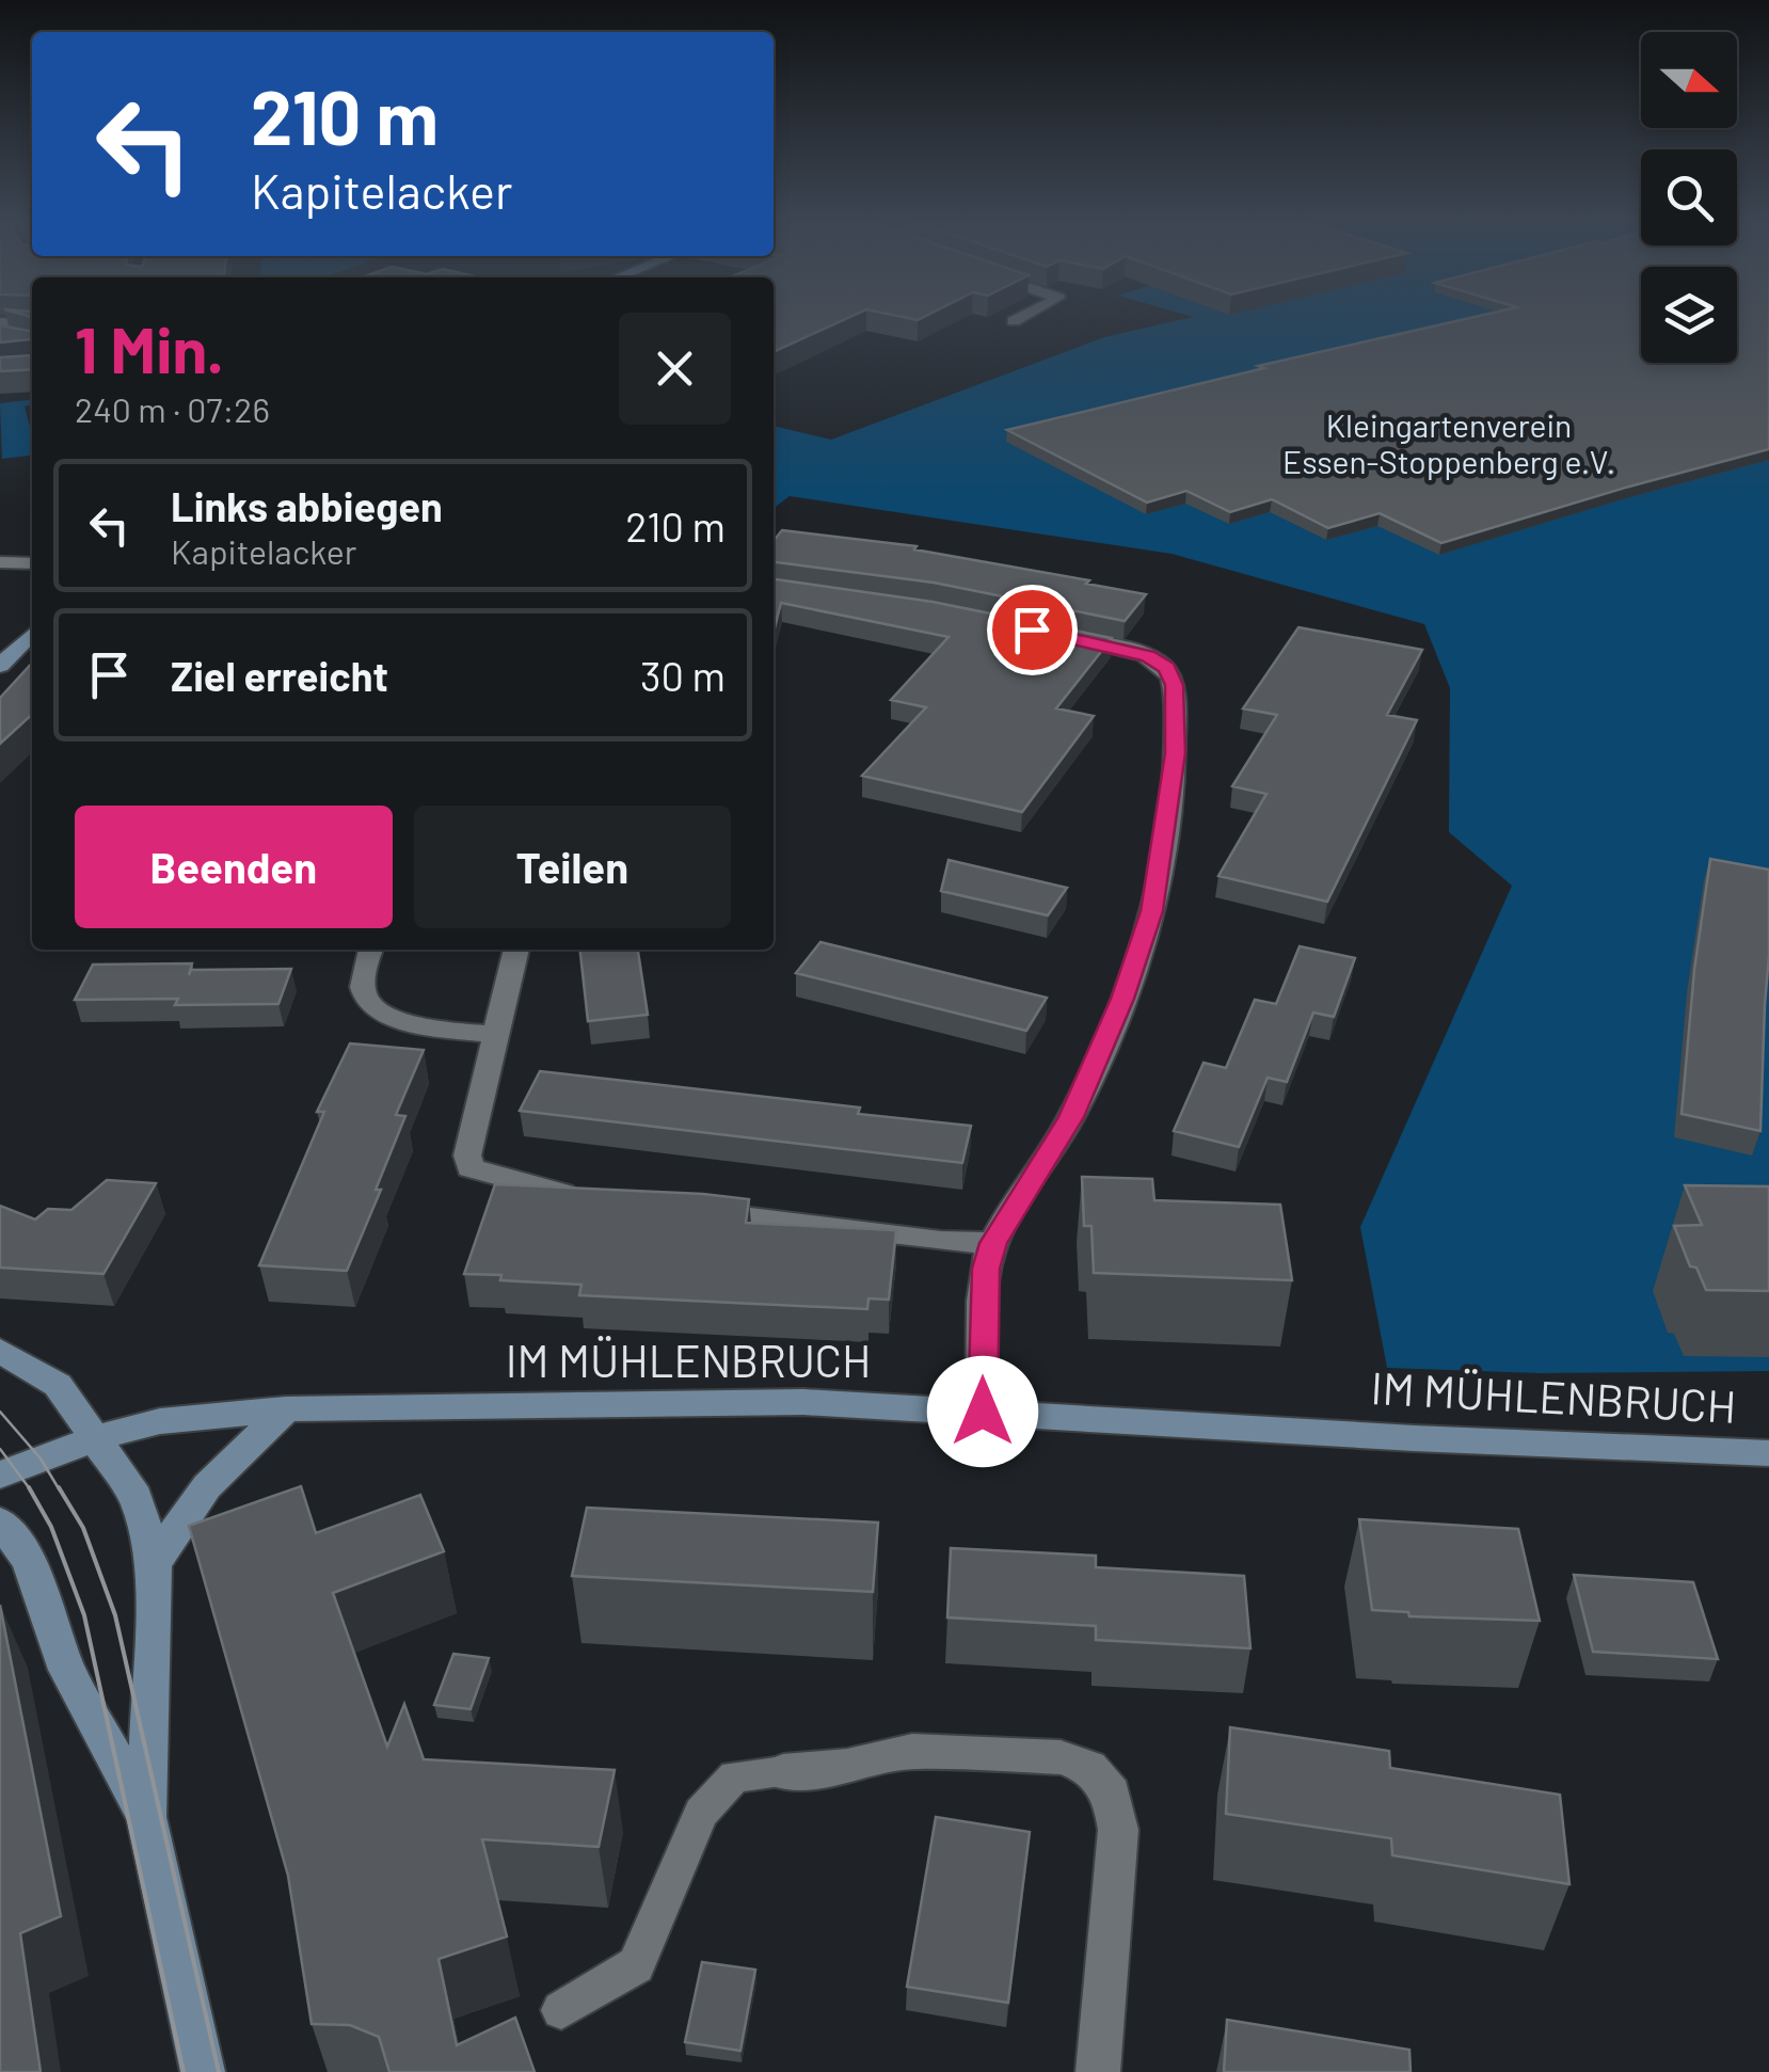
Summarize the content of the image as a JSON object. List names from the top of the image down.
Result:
{
  "streets": {
    "main road": ["IM MÜHLENBRUCH"]
  },
  "parks": ["Kleingartenverein Essen-Stoppenberg e.V."],
  "north": "right",
  "page": {
    "turn": ["210 m", "Kapitelacker"],
    "heading": ["1 Min.", "240 m · 07:26"],
    "list": [
      {
        "name": "Links abbiegen",
        "note": "Kapitelacker",
        "value": "210 m"
      },
      {
        "name": "Ziel erreicht",
        "value": "30 m"
      }
    ],
    "buttons": ["Beenden", "Teilen"]
  }
}
